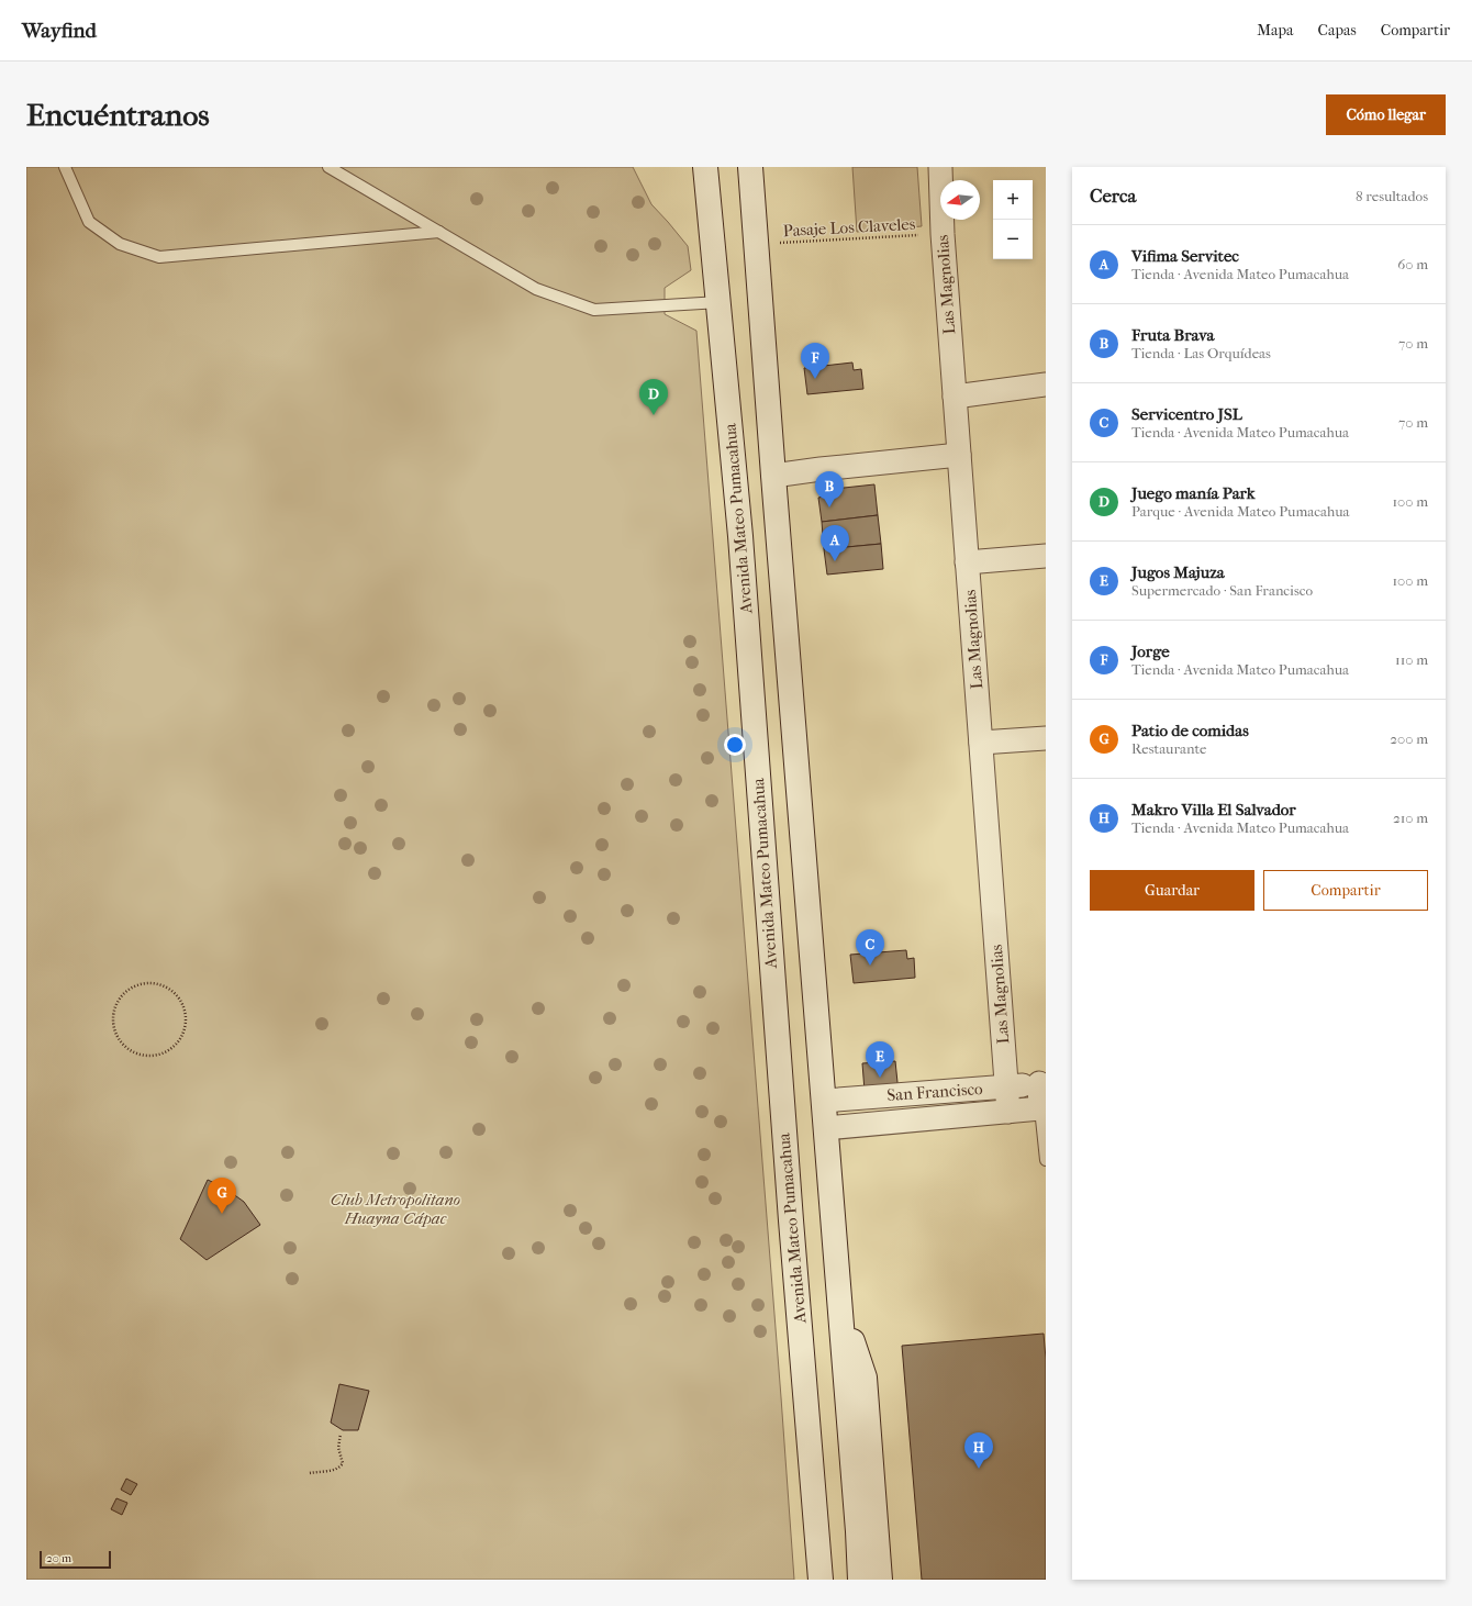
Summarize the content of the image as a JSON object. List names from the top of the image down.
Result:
{
  "streets": {
    "main road": ["Avenida Mateo Pumacahua"],
    "street": ["Las Magnolias", "San Francisco"],
    "path": ["Pasaje Los Claveles"]
  },
  "crossings": [
    ["Pasaje Los Claveles", "Las Magnolias"],
    ["Las Magnolias", "San Francisco"]
  ],
  "parks": ["Club Metropolitano Huayna Cápac"],
  "scale_bar": "20 m",
  "north": "left",
  "page": {
    "header": "Wayfind",
    "nav": ["Mapa", "Capas", "Compartir"],
    "buttons": [
      "Cómo llegar",
      ["Guardar", "Compartir"]
    ],
    "title": "Encuéntranos",
    "heading": ["Cerca", "8 resultados"],
    "map_buttons": ["+", "−"],
    "list": [
      {
        "mark": "A",
        "name": "Vifima Servitec",
        "note": "Tienda · Avenida Mateo Pumacahua",
        "value": "60 m"
      },
      {
        "mark": "B",
        "name": "Fruta Brava",
        "note": "Tienda · Las Orquídeas",
        "value": "70 m"
      },
      {
        "mark": "C",
        "name": "Servicentro JSL",
        "note": "Tienda · Avenida Mateo Pumacahua",
        "value": "70 m"
      },
      {
        "mark": "D",
        "name": "Juego manía Park",
        "note": "Parque · Avenida Mateo Pumacahua",
        "value": "100 m"
      },
      {
        "mark": "E",
        "name": "Jugos Majuza",
        "note": "Supermercado · San Francisco",
        "value": "100 m"
      },
      {
        "mark": "F",
        "name": "Jorge",
        "note": "Tienda · Avenida Mateo Pumacahua",
        "value": "110 m"
      },
      {
        "mark": "G",
        "name": "Patio de comidas",
        "note": "Restaurante",
        "value": "200 m"
      },
      {
        "mark": "H",
        "name": "Makro Villa El Salvador",
        "note": "Tienda · Avenida Mateo Pumacahua",
        "value": "210 m"
      }
    ],
    "pins": [
      "F",
      "D",
      "B",
      "A",
      "C",
      "E",
      "G",
      "H"
    ],
    "scale": "20 m"
  }
}
